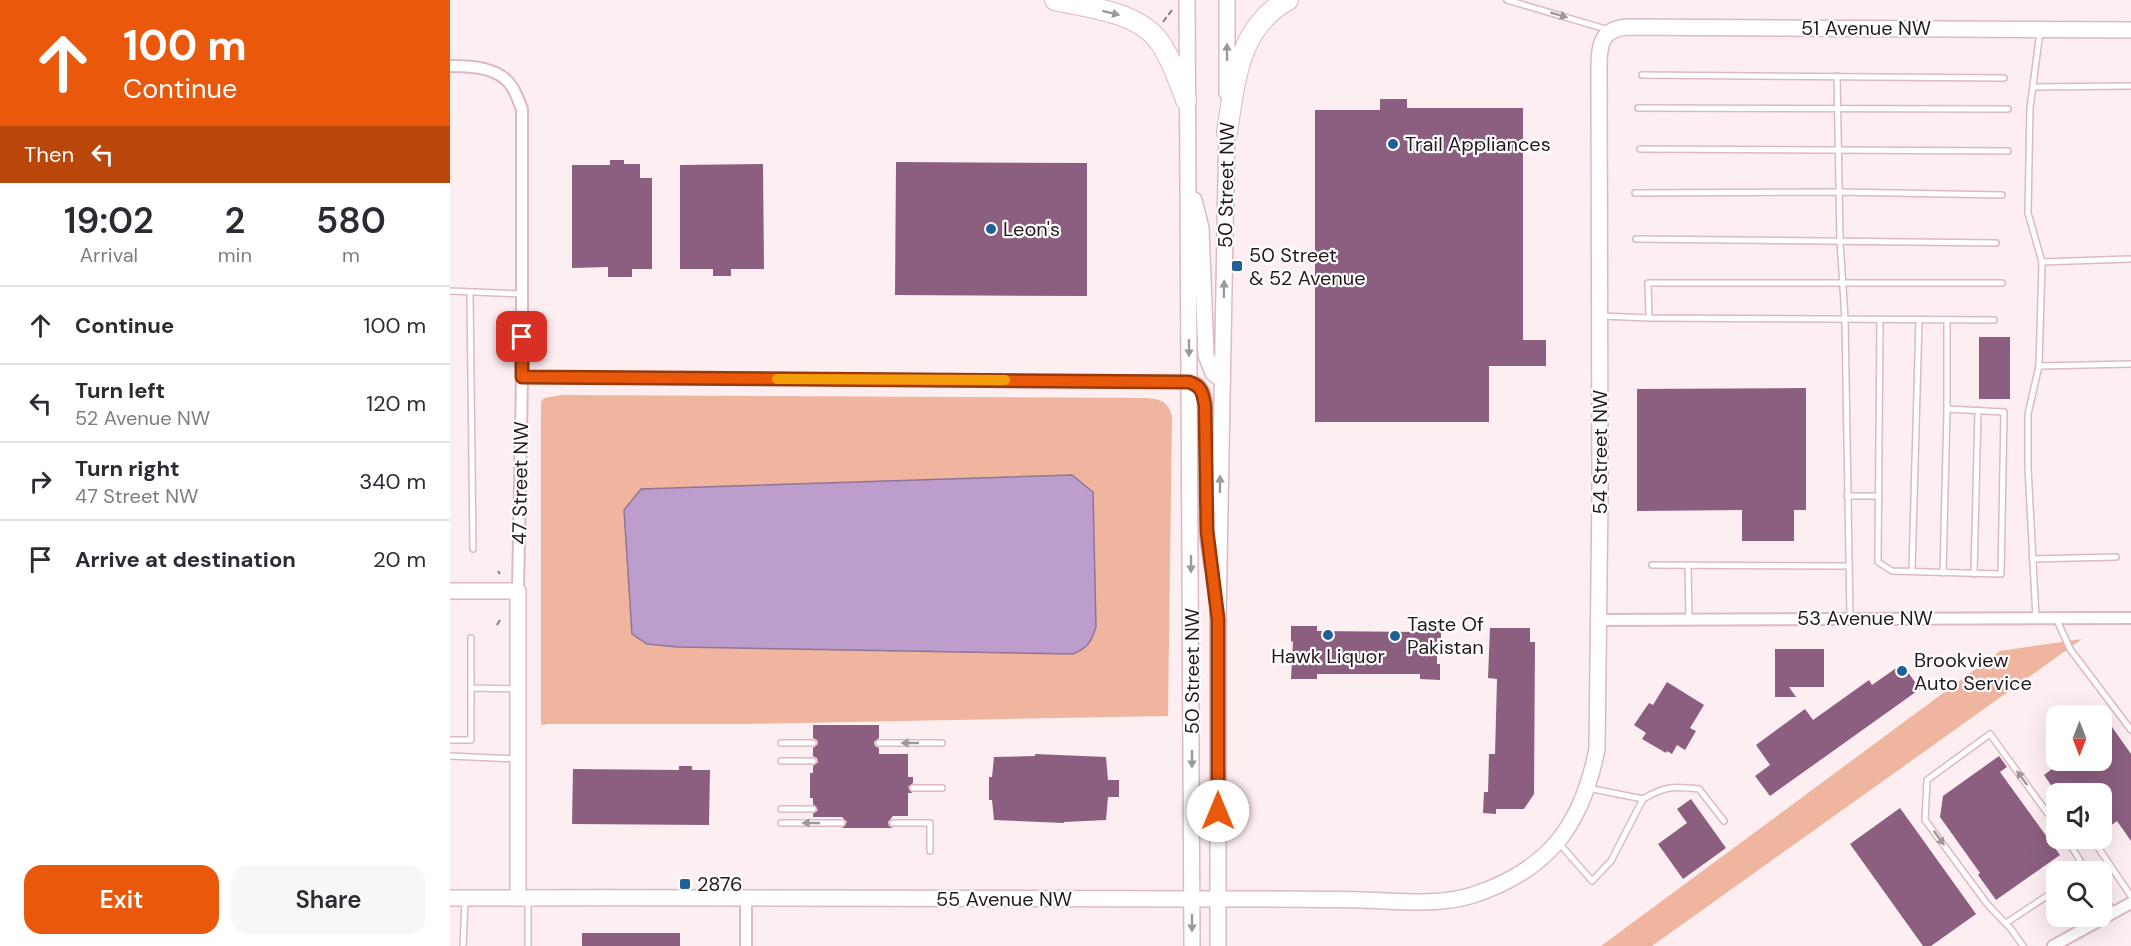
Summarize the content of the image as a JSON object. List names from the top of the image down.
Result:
{
  "streets": {
    "street": [
      "51 Avenue NW",
      "50 Street NW",
      "54 Street NW",
      "47 Street NW",
      "53 Avenue NW",
      "55 Avenue NW"
    ]
  },
  "crossings": [
    ["51 Avenue NW", "54 Street NW"],
    ["50 Street NW", "55 Avenue NW"],
    ["54 Street NW", "53 Avenue NW"],
    ["54 Street NW", "55 Avenue NW"],
    ["47 Street NW", "55 Avenue NW"]
  ],
  "places": {
    "other": [
      "Trail Appliances",
      "Leon's",
      "Hawk Liquor",
      "Taste Of Pakistan",
      "Brookview Auto Service"
    ],
    "transit": ["50 Street & 52 Avenue", "2876"]
  },
  "north": "bottom",
  "page": {
    "turn": ["100 m", "Continue"],
    "then": "Then",
    "eta": [
      "19:02",
      "Arrival",
      "2",
      "min",
      "580",
      "m"
    ],
    "list": [
      {
        "name": "Continue",
        "value": "100 m"
      },
      {
        "name": "Turn left",
        "note": "52 Avenue NW",
        "value": "120 m"
      },
      {
        "name": "Turn right",
        "note": "47 Street NW",
        "value": "340 m"
      },
      {
        "name": "Arrive at destination",
        "value": "20 m"
      }
    ],
    "buttons": ["Exit", "Share"]
  }
}
